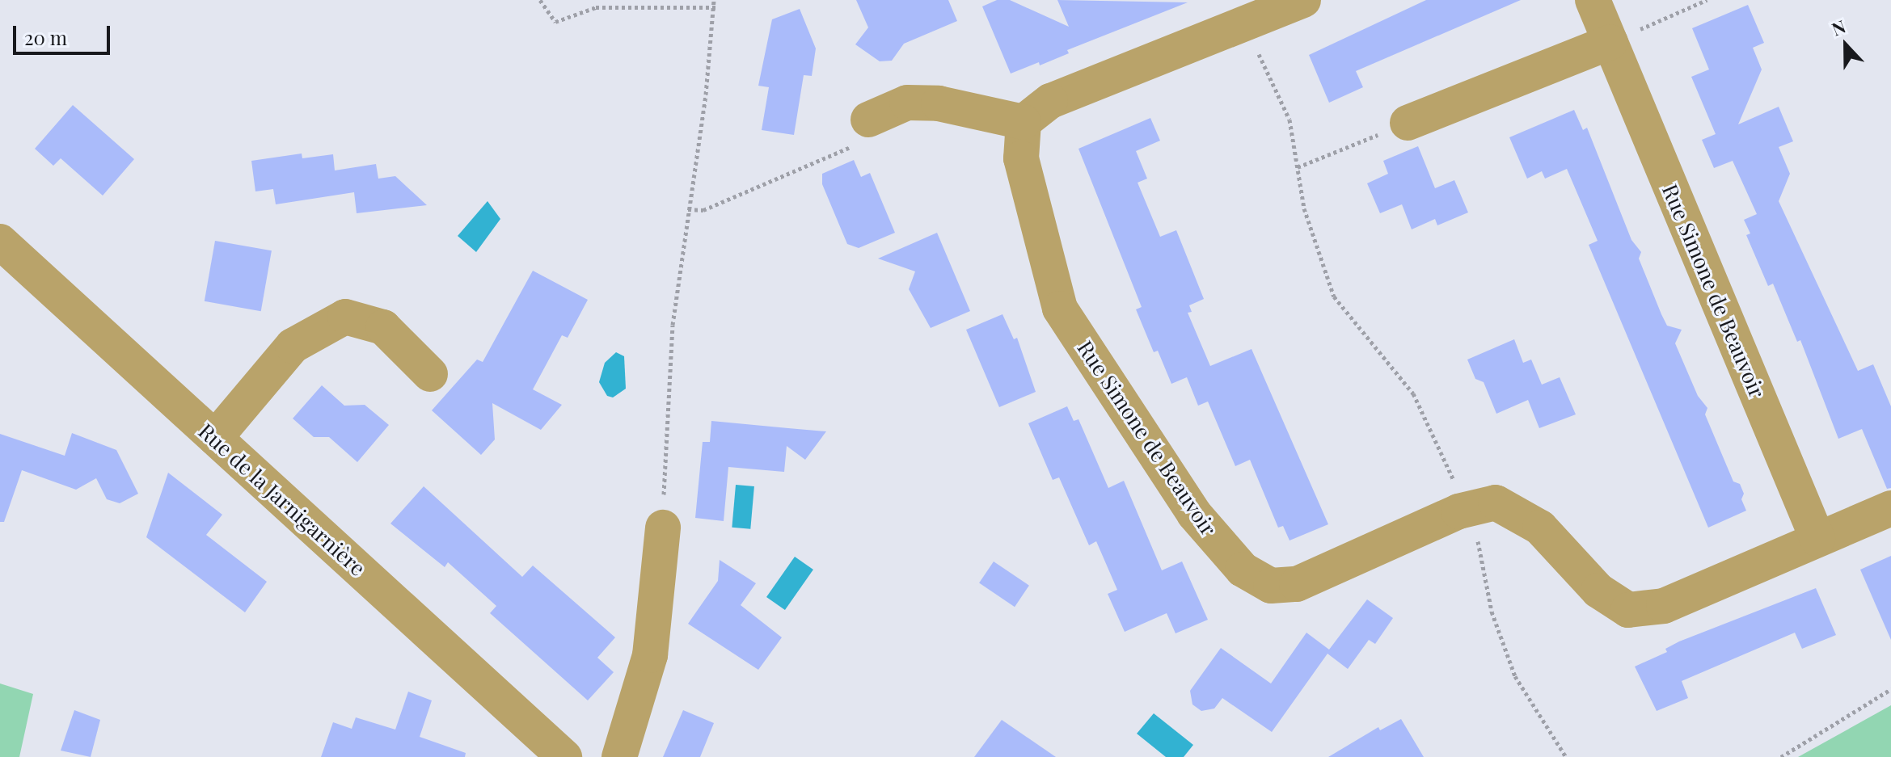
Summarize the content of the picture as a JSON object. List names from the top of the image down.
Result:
{
  "streets": {
    "street": ["Rue Simone de Beauvoir", "Rue de la Jarnigarnière"]
  },
  "scale_bar": "20 m",
  "north": "top"
}
